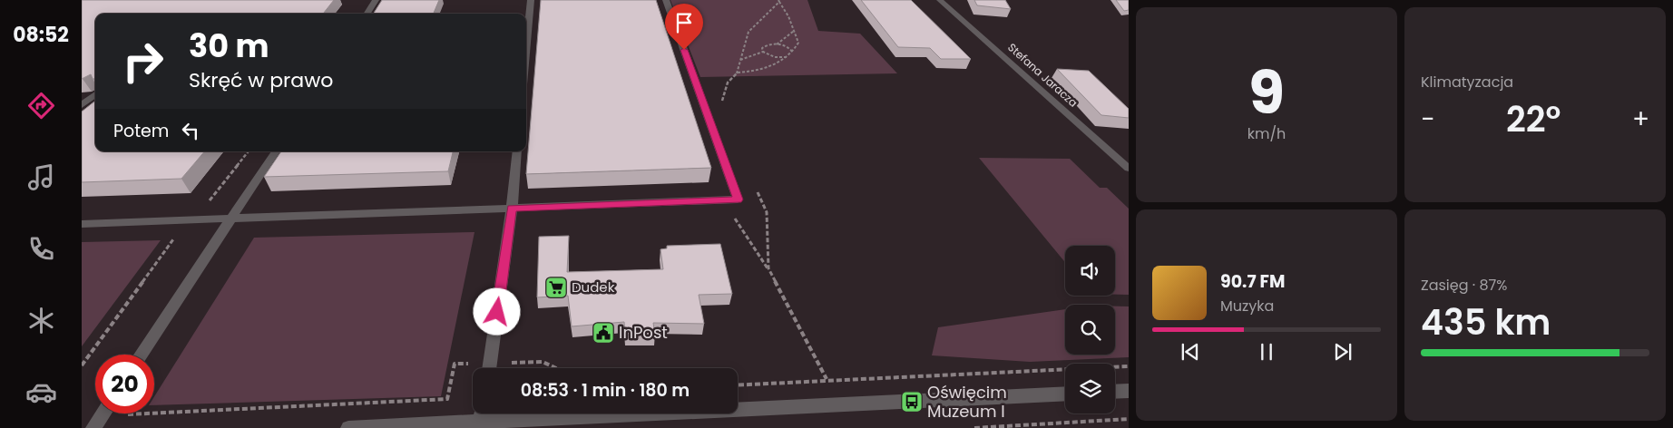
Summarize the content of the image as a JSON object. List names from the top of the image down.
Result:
{
  "streets": {
    "street": ["Stefana Jaracza"]
  },
  "places": {
    "supermarket": ["Dudek"],
    "public building": ["InPost"],
    "bus stop": ["Oświęcim Muzeum I"]
  },
  "page": {
    "tabs": "08:52",
    "tile": [
      ["9", "km/h"],
      "Klimatyzacja",
      ["Zasięg · 87%", "435 km"]
    ],
    "turn": ["30 m", "Skręć w prawo"],
    "heat": ["−", "22°", "+"],
    "then": "Potem",
    "song": ["90.7 FM", "Muzyka"],
    "limit": "20",
    "trip": "08:53 · 1 min · 180 m"
  }
}
